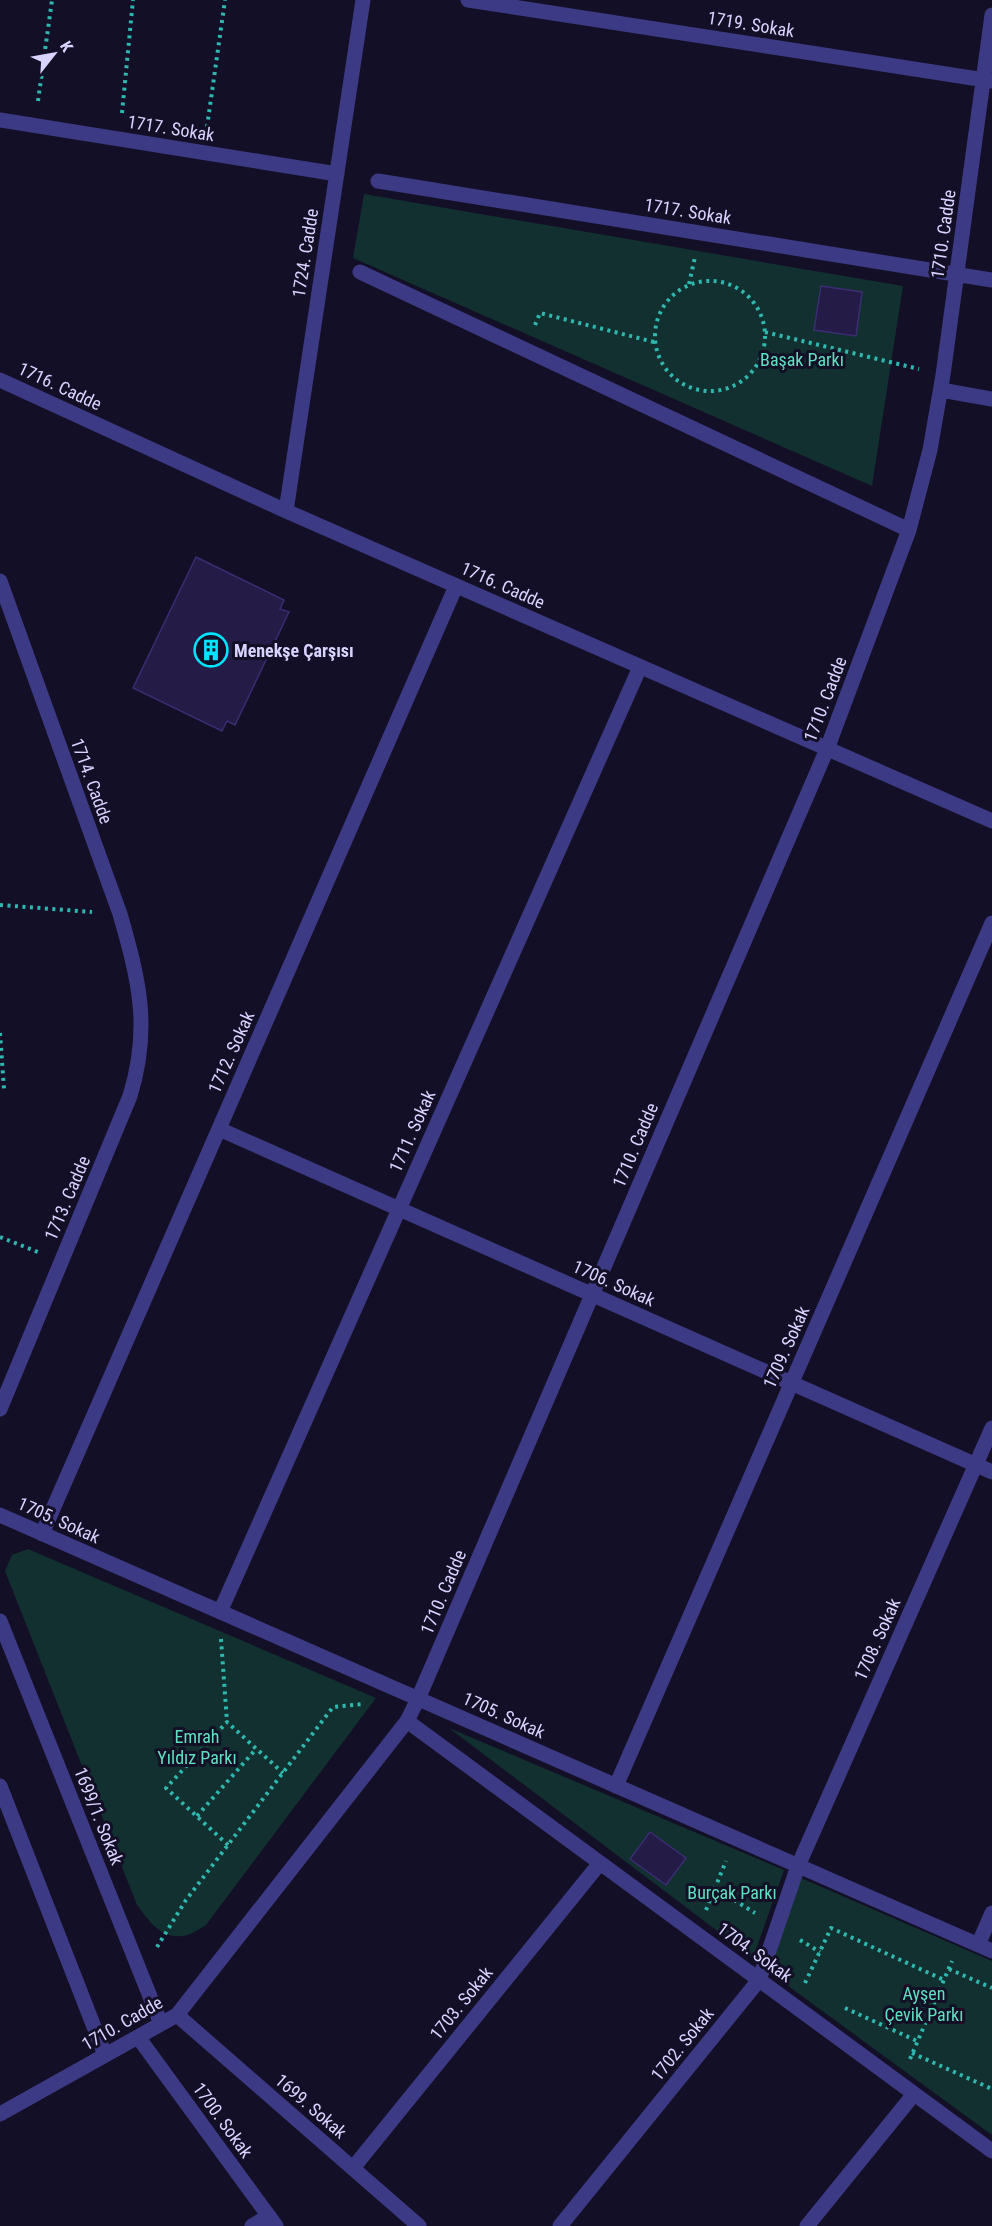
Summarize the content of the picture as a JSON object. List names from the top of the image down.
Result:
{
  "streets": {
    "street": [
      "1719. Sokak",
      "1717. Sokak",
      "1710. Cadde",
      "1724. Cadde",
      "1716. Cadde",
      "1714. Cadde",
      "1712. Sokak",
      "1711. Sokak",
      "1713. Cadde",
      "1706. Sokak",
      "1709. Sokak",
      "1705. Sokak",
      "1708. Sokak",
      "1699/1. Sokak",
      "1704. Sokak",
      "1703. Sokak",
      "1702. Sokak",
      "1699. Sokak",
      "1700. Sokak"
    ]
  },
  "crossings": [
    ["1719. Sokak", "1710. Cadde"],
    ["1717. Sokak", "1710. Cadde"],
    ["1717. Sokak", "1724. Cadde"],
    ["1710. Cadde", "1716. Cadde"],
    ["1710. Cadde", "1706. Sokak"],
    ["1710. Cadde", "1705. Sokak"],
    ["1710. Cadde", "1699/1. Sokak"],
    ["1710. Cadde", "1704. Sokak"],
    ["1710. Cadde", "1699. Sokak"],
    ["1710. Cadde", "1700. Sokak"],
    ["1724. Cadde", "1716. Cadde"],
    ["1716. Cadde", "1712. Sokak"],
    ["1716. Cadde", "1711. Sokak"],
    ["1714. Cadde", "1713. Cadde"],
    ["1712. Sokak", "1706. Sokak"],
    ["1712. Sokak", "1705. Sokak"],
    ["1711. Sokak", "1706. Sokak"],
    ["1711. Sokak", "1705. Sokak"],
    ["1706. Sokak", "1709. Sokak"],
    ["1706. Sokak", "1708. Sokak"],
    ["1709. Sokak", "1705. Sokak"],
    ["1705. Sokak", "1708. Sokak"],
    ["1705. Sokak", "1702. Sokak"],
    ["1708. Sokak", "1702. Sokak"],
    ["1704. Sokak", "1703. Sokak"],
    ["1704. Sokak", "1702. Sokak"],
    ["1703. Sokak", "1699. Sokak"]
  ],
  "parks": [
    "Başak Parkı",
    "Emrah Yıldız Parkı",
    "Burçak Parkı",
    "Ayşen Çevik Parkı"
  ],
  "places": {
    "building": ["Menekşe Çarşısı"]
  },
  "north": "top right"
}
